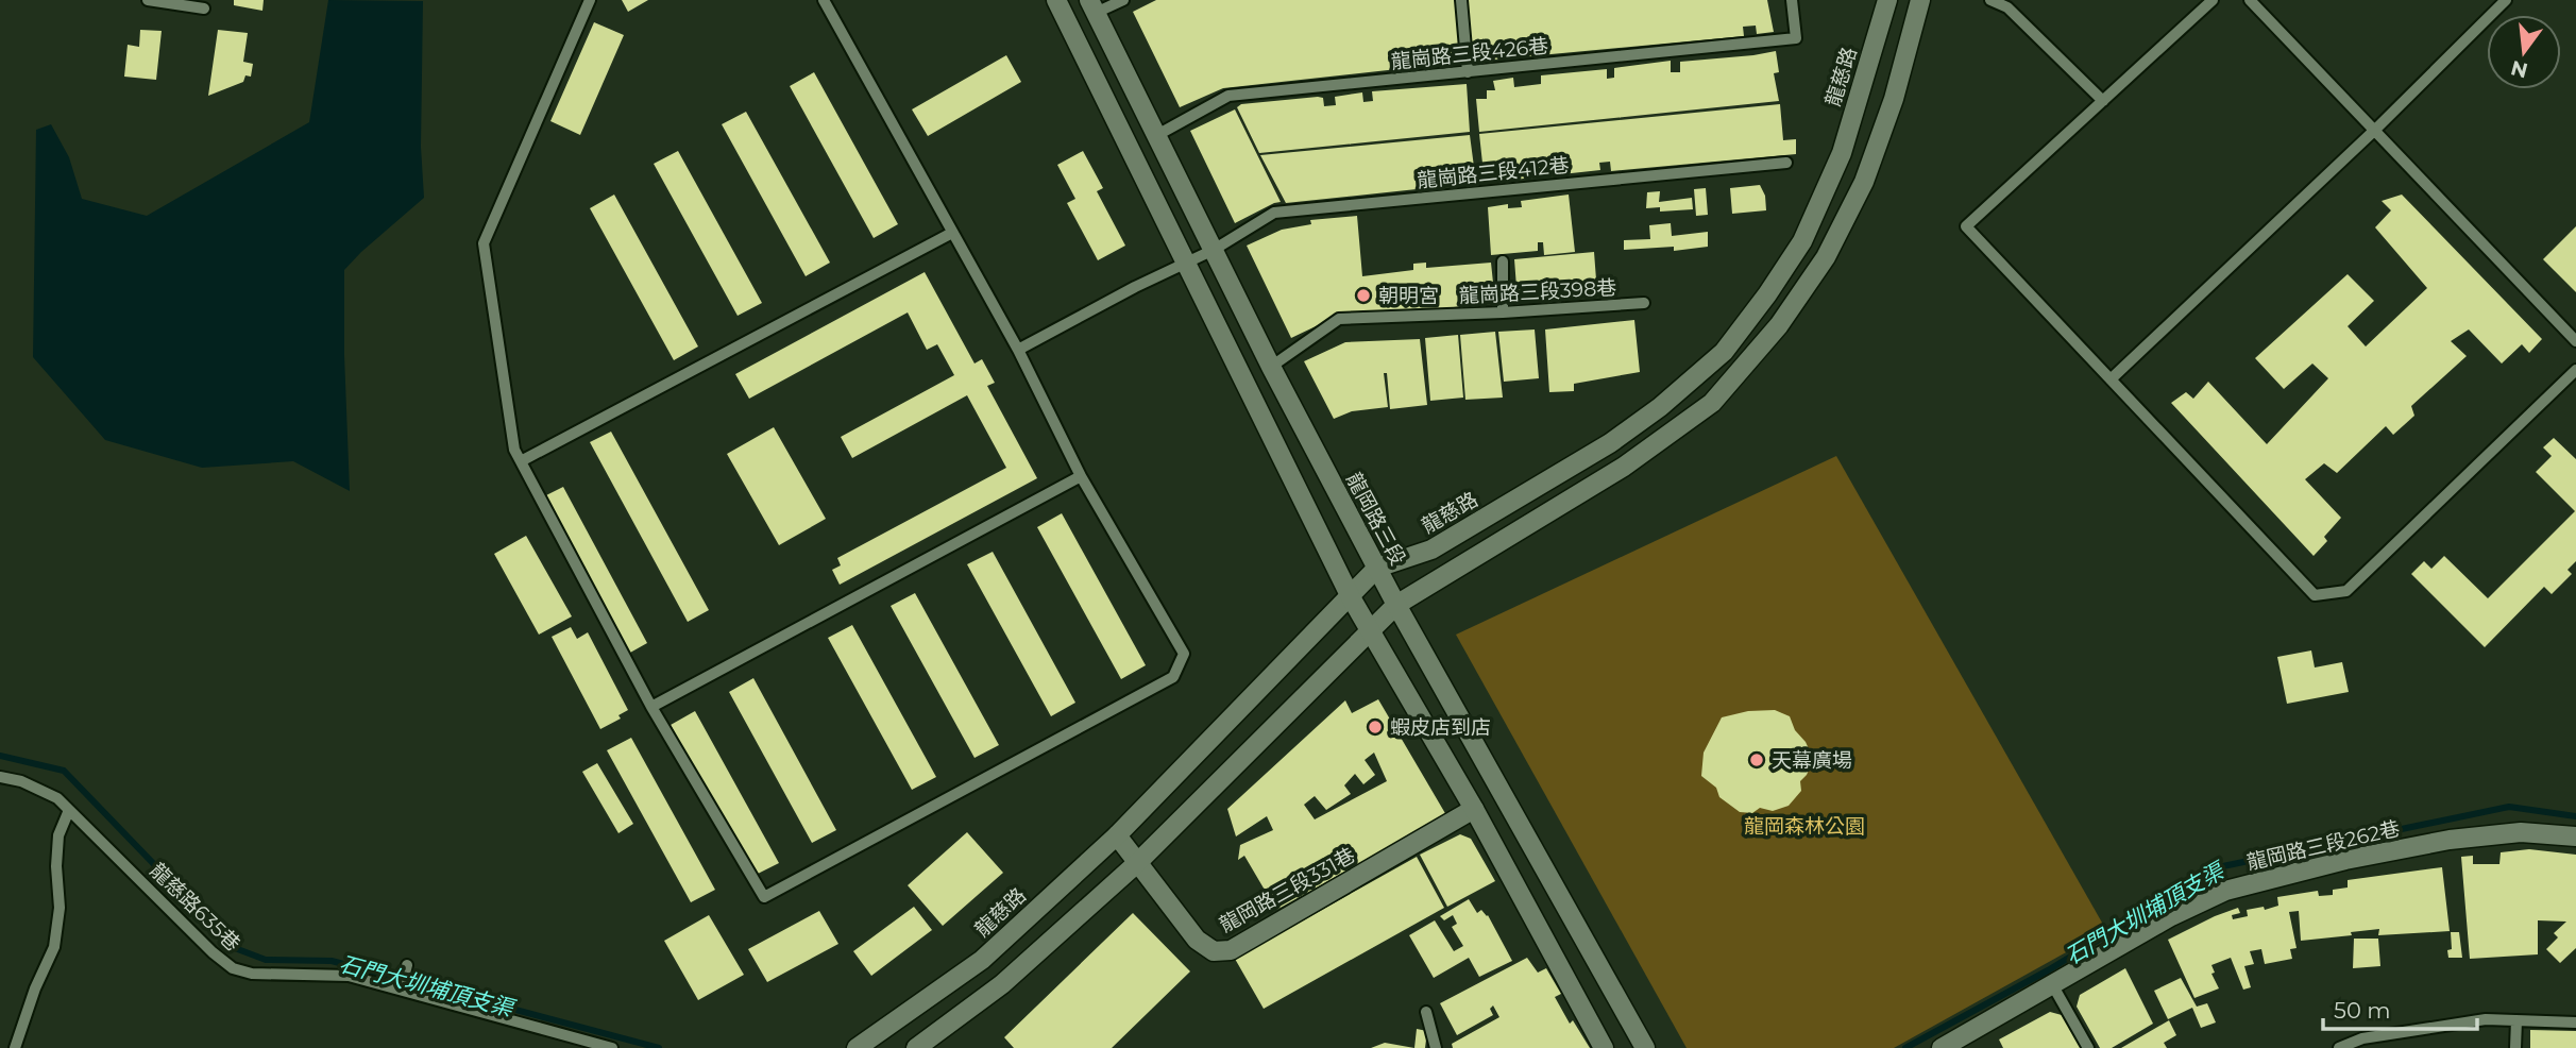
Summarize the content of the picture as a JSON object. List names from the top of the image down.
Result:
{
  "streets": {
    "street": [
      "龍慈路",
      "龍岡路三段",
      "龍岡路三段262巷",
      "龍岡路三段331巷"
    ],
    "lane": [
      "龍崗路三段426巷",
      "龍崗路三段412巷",
      "龍崗路三段398巷",
      "龍慈路635巷"
    ]
  },
  "crossings": [
    ["龍崗路三段426巷", "龍岡路三段"],
    ["龍慈路", "龍岡路三段"],
    ["龍慈路", "龍岡路三段331巷"],
    ["龍崗路三段412巷", "龍岡路三段"],
    ["龍崗路三段398巷", "龍岡路三段"]
  ],
  "water": ["石門大圳埔頂支渠"],
  "parks": ["龍岡森林公園"],
  "places": ["朝明宮", "蝦皮店到店", "天幕廣場"],
  "scale_bar": "50 m",
  "north": "bottom"
}
